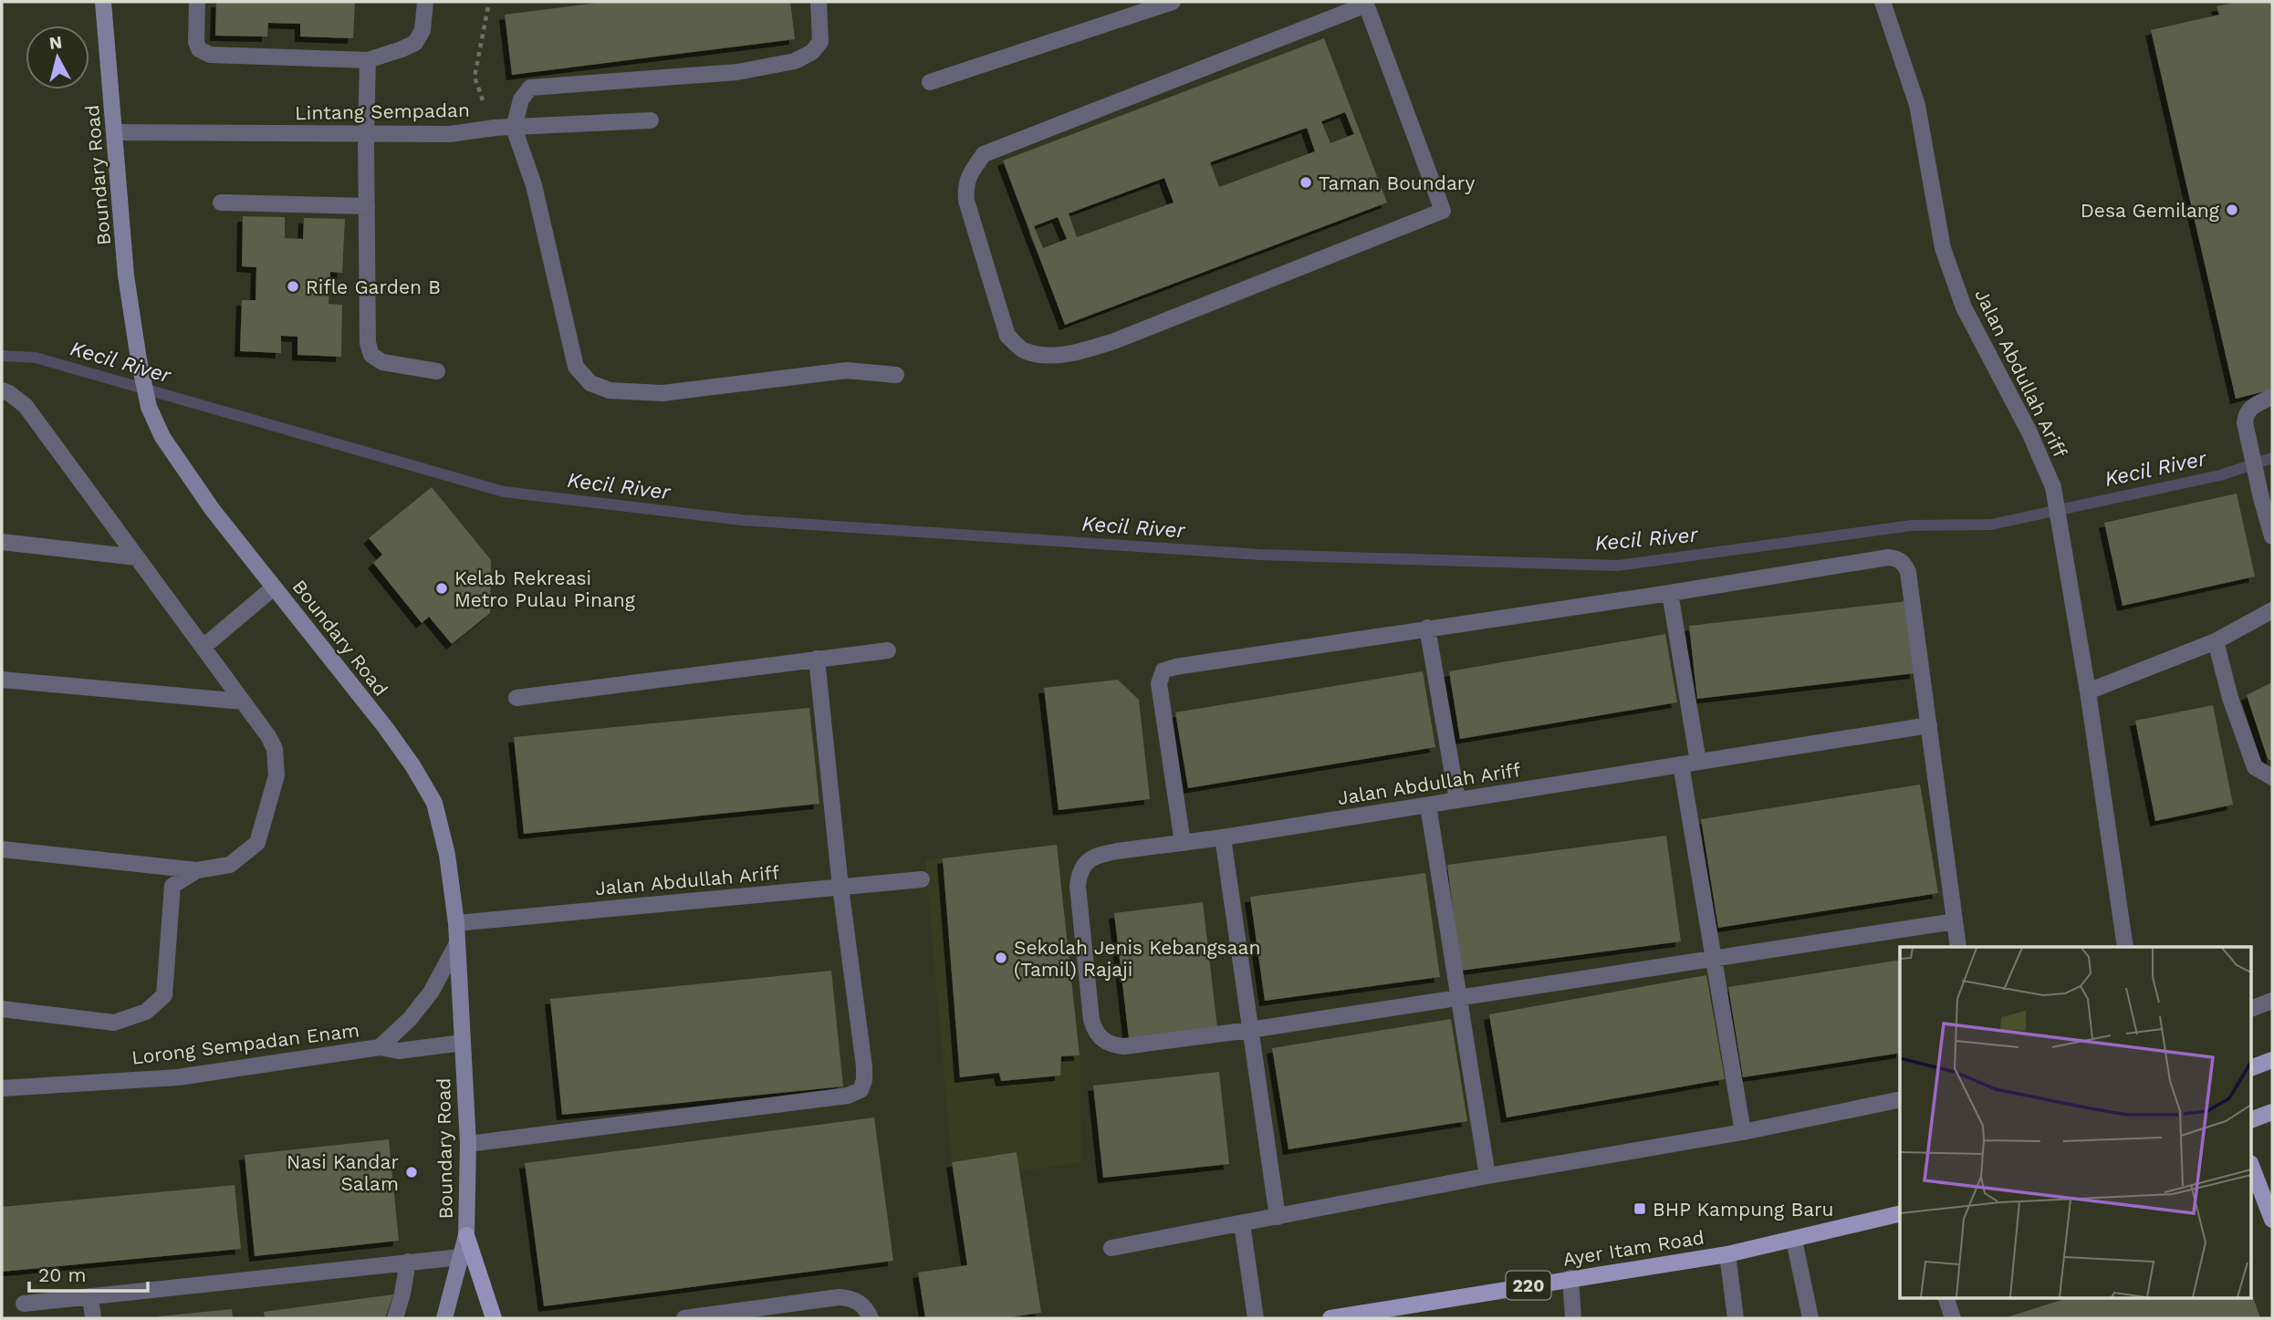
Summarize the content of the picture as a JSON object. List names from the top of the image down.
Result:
{
  "streets": {
    "main road": ["Ayer Itam Road", "220"],
    "street": [
      "Lintang Sempadan",
      "Boundary Road",
      "Jalan Abdullah Ariff",
      "Lorong Sempadan Enam"
    ]
  },
  "crossings": [
    ["Lintang Sempadan", "Boundary Road"],
    ["Boundary Road", "Jalan Abdullah Ariff"],
    ["Boundary Road", "Lorong Sempadan Enam"]
  ],
  "water": ["Kecil River"],
  "places": {
    "other": [
      "Taman Boundary",
      "Desa Gemilang",
      "Rifle Garden B",
      "Kelab Rekreasi Metro Pulau Pinang",
      "Sekolah Jenis Kebangsaan (Tamil) Rajaji",
      "Nasi Kandar Salam"
    ],
    "transit": ["BHP Kampung Baru"]
  },
  "scale_bar": "20 m",
  "north": "top"
}
